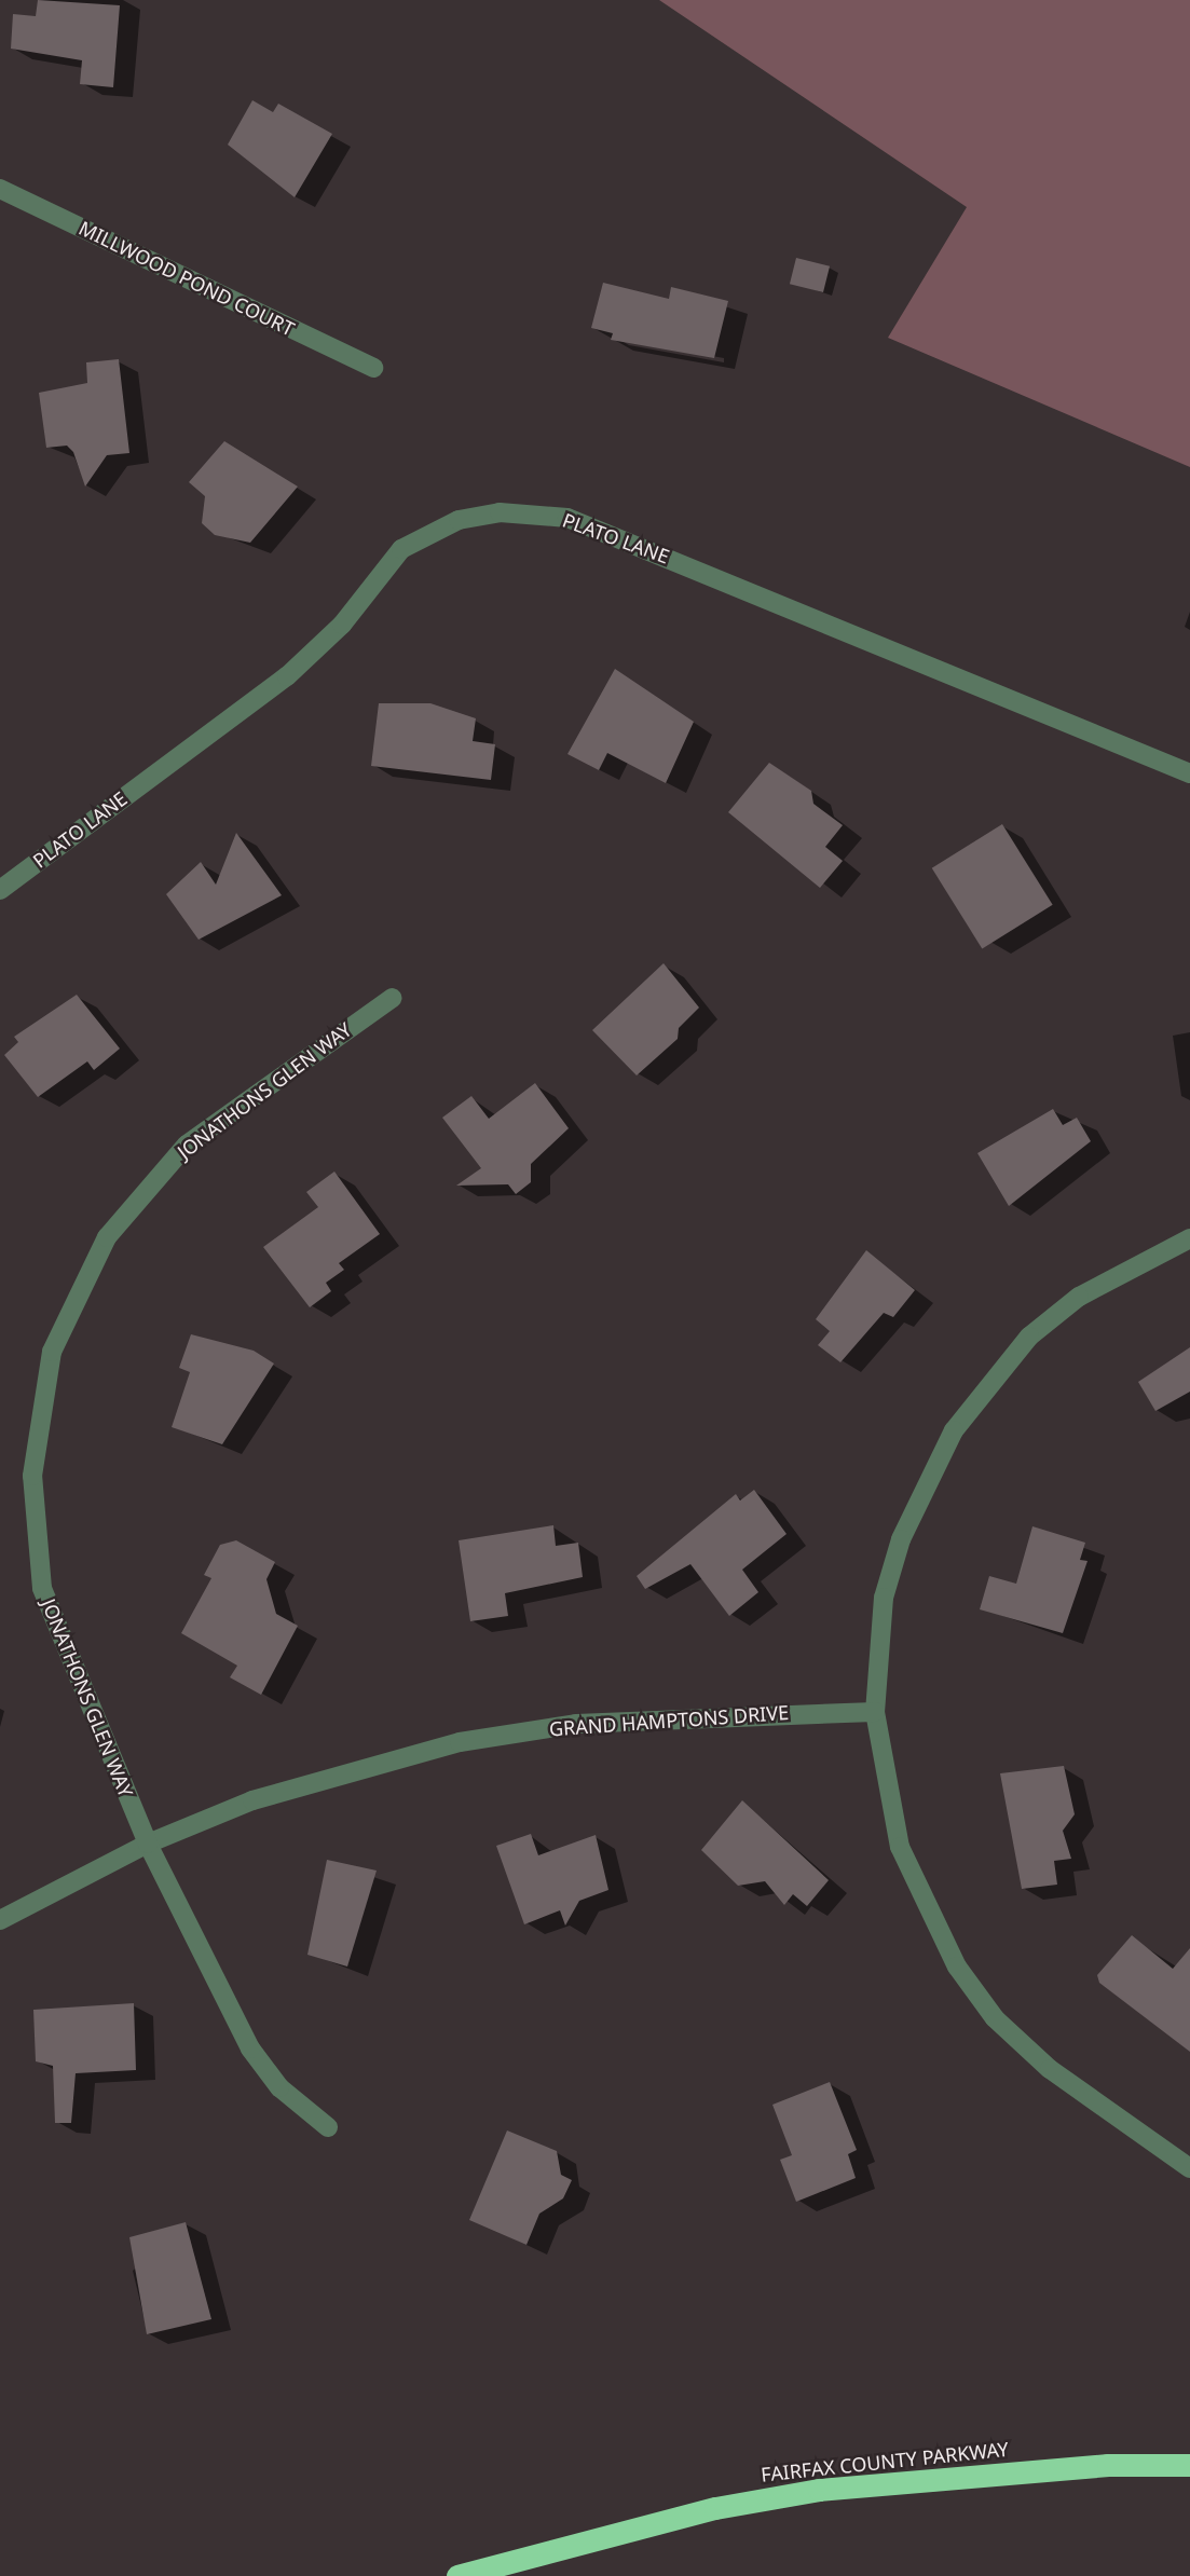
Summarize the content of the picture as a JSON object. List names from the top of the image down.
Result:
{
  "streets": {
    "highway": ["FAIRFAX COUNTY PARKWAY"],
    "street": [
      "MILLWOOD POND COURT",
      "PLATO LANE",
      "JONATHONS GLEN WAY",
      "GRAND HAMPTONS DRIVE"
    ]
  },
  "crossings": [
    ["JONATHONS GLEN WAY", "GRAND HAMPTONS DRIVE"]
  ]
}
